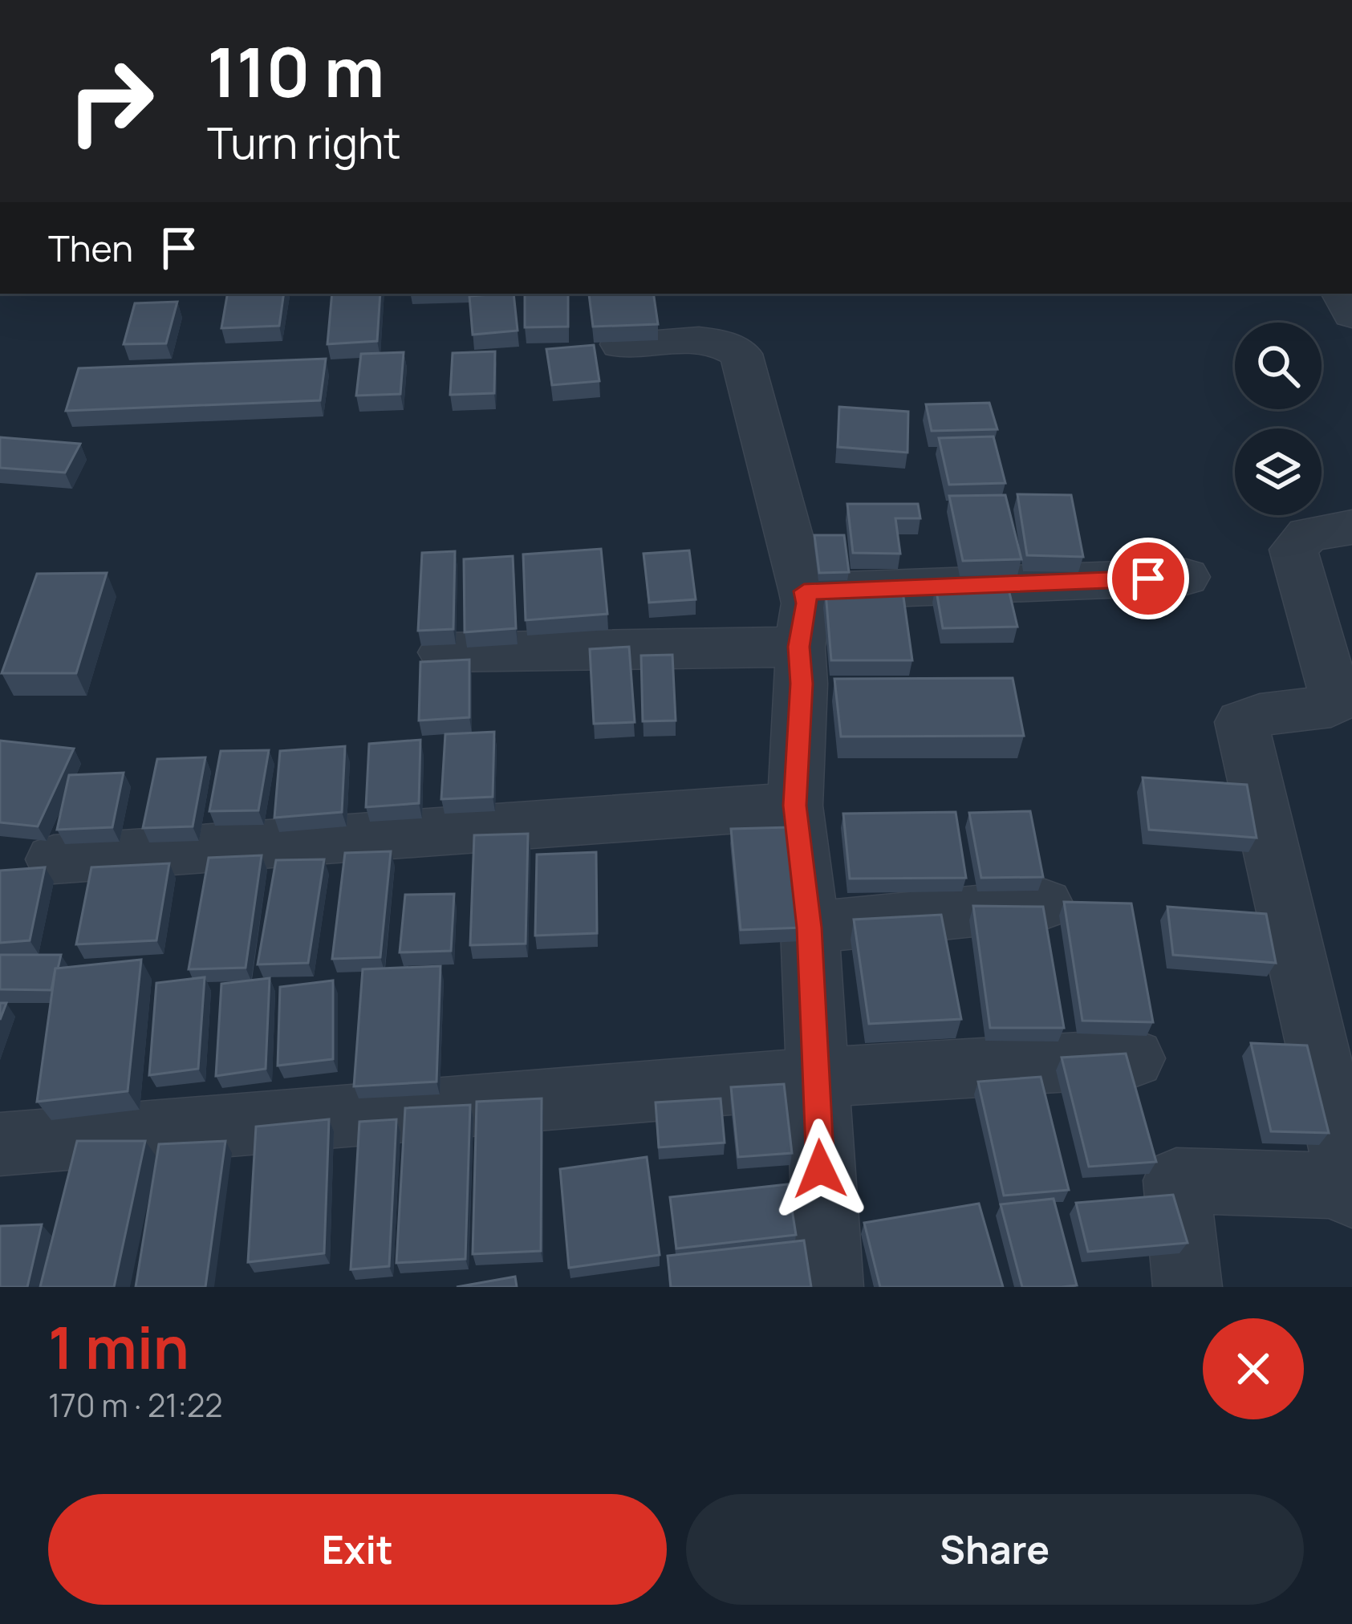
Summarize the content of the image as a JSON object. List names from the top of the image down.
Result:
{
  "page": {
    "turn": ["110 m", "Turn right"],
    "then": "Then",
    "heading": ["1 min", "170 m · 21:22"],
    "buttons": ["Exit", "Share"]
  }
}
